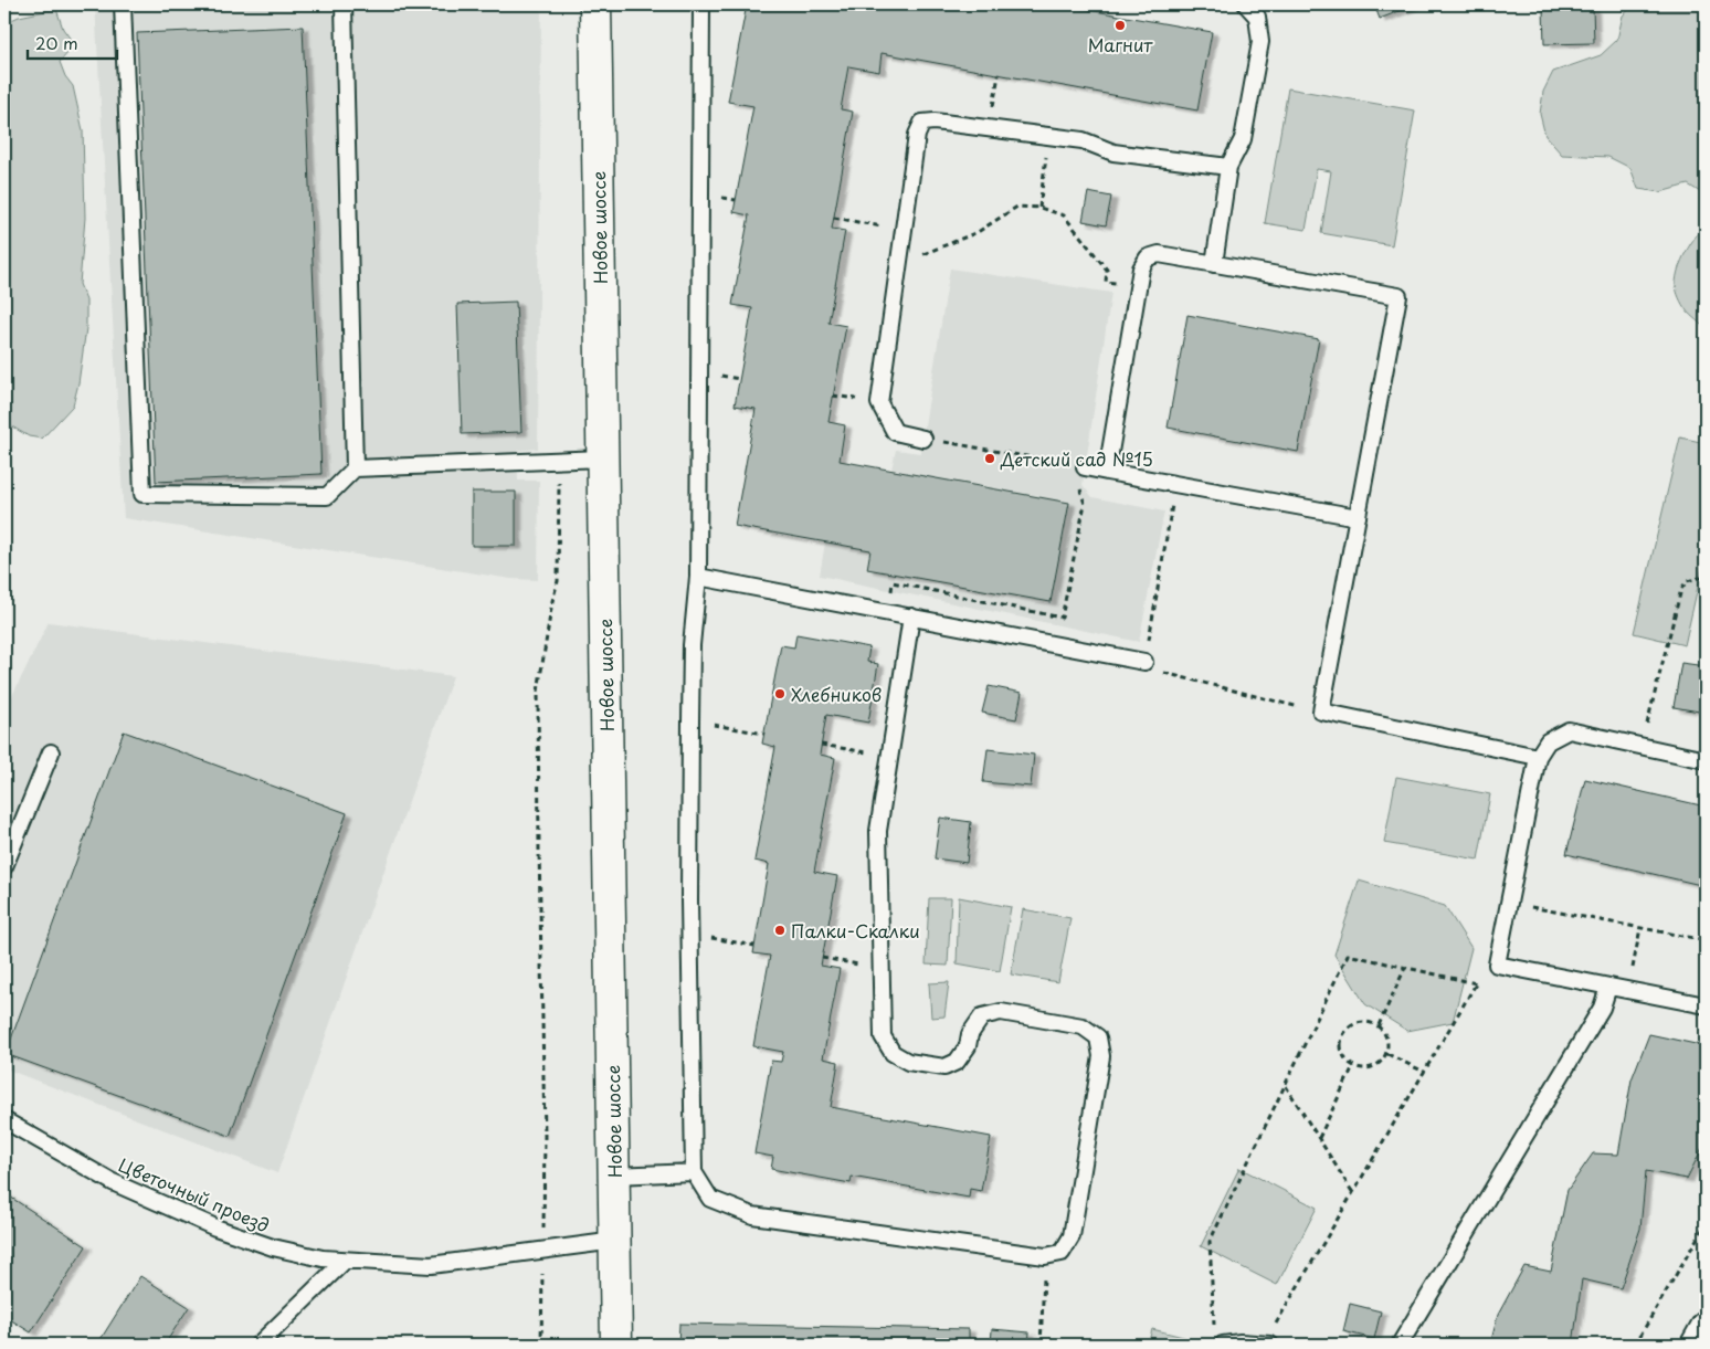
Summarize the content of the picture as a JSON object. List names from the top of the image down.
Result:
{
  "streets": {
    "street": ["Новое шоссе"],
    "lane": ["Цветочный проезд"]
  },
  "crossings": [
    ["Новое шоссе", "Цветочный проезд"]
  ],
  "places": [
    "Магнит",
    "Детский сад №15",
    "Хлебников",
    "Палки-Скалки"
  ],
  "scale_bar": "20 m"
}
